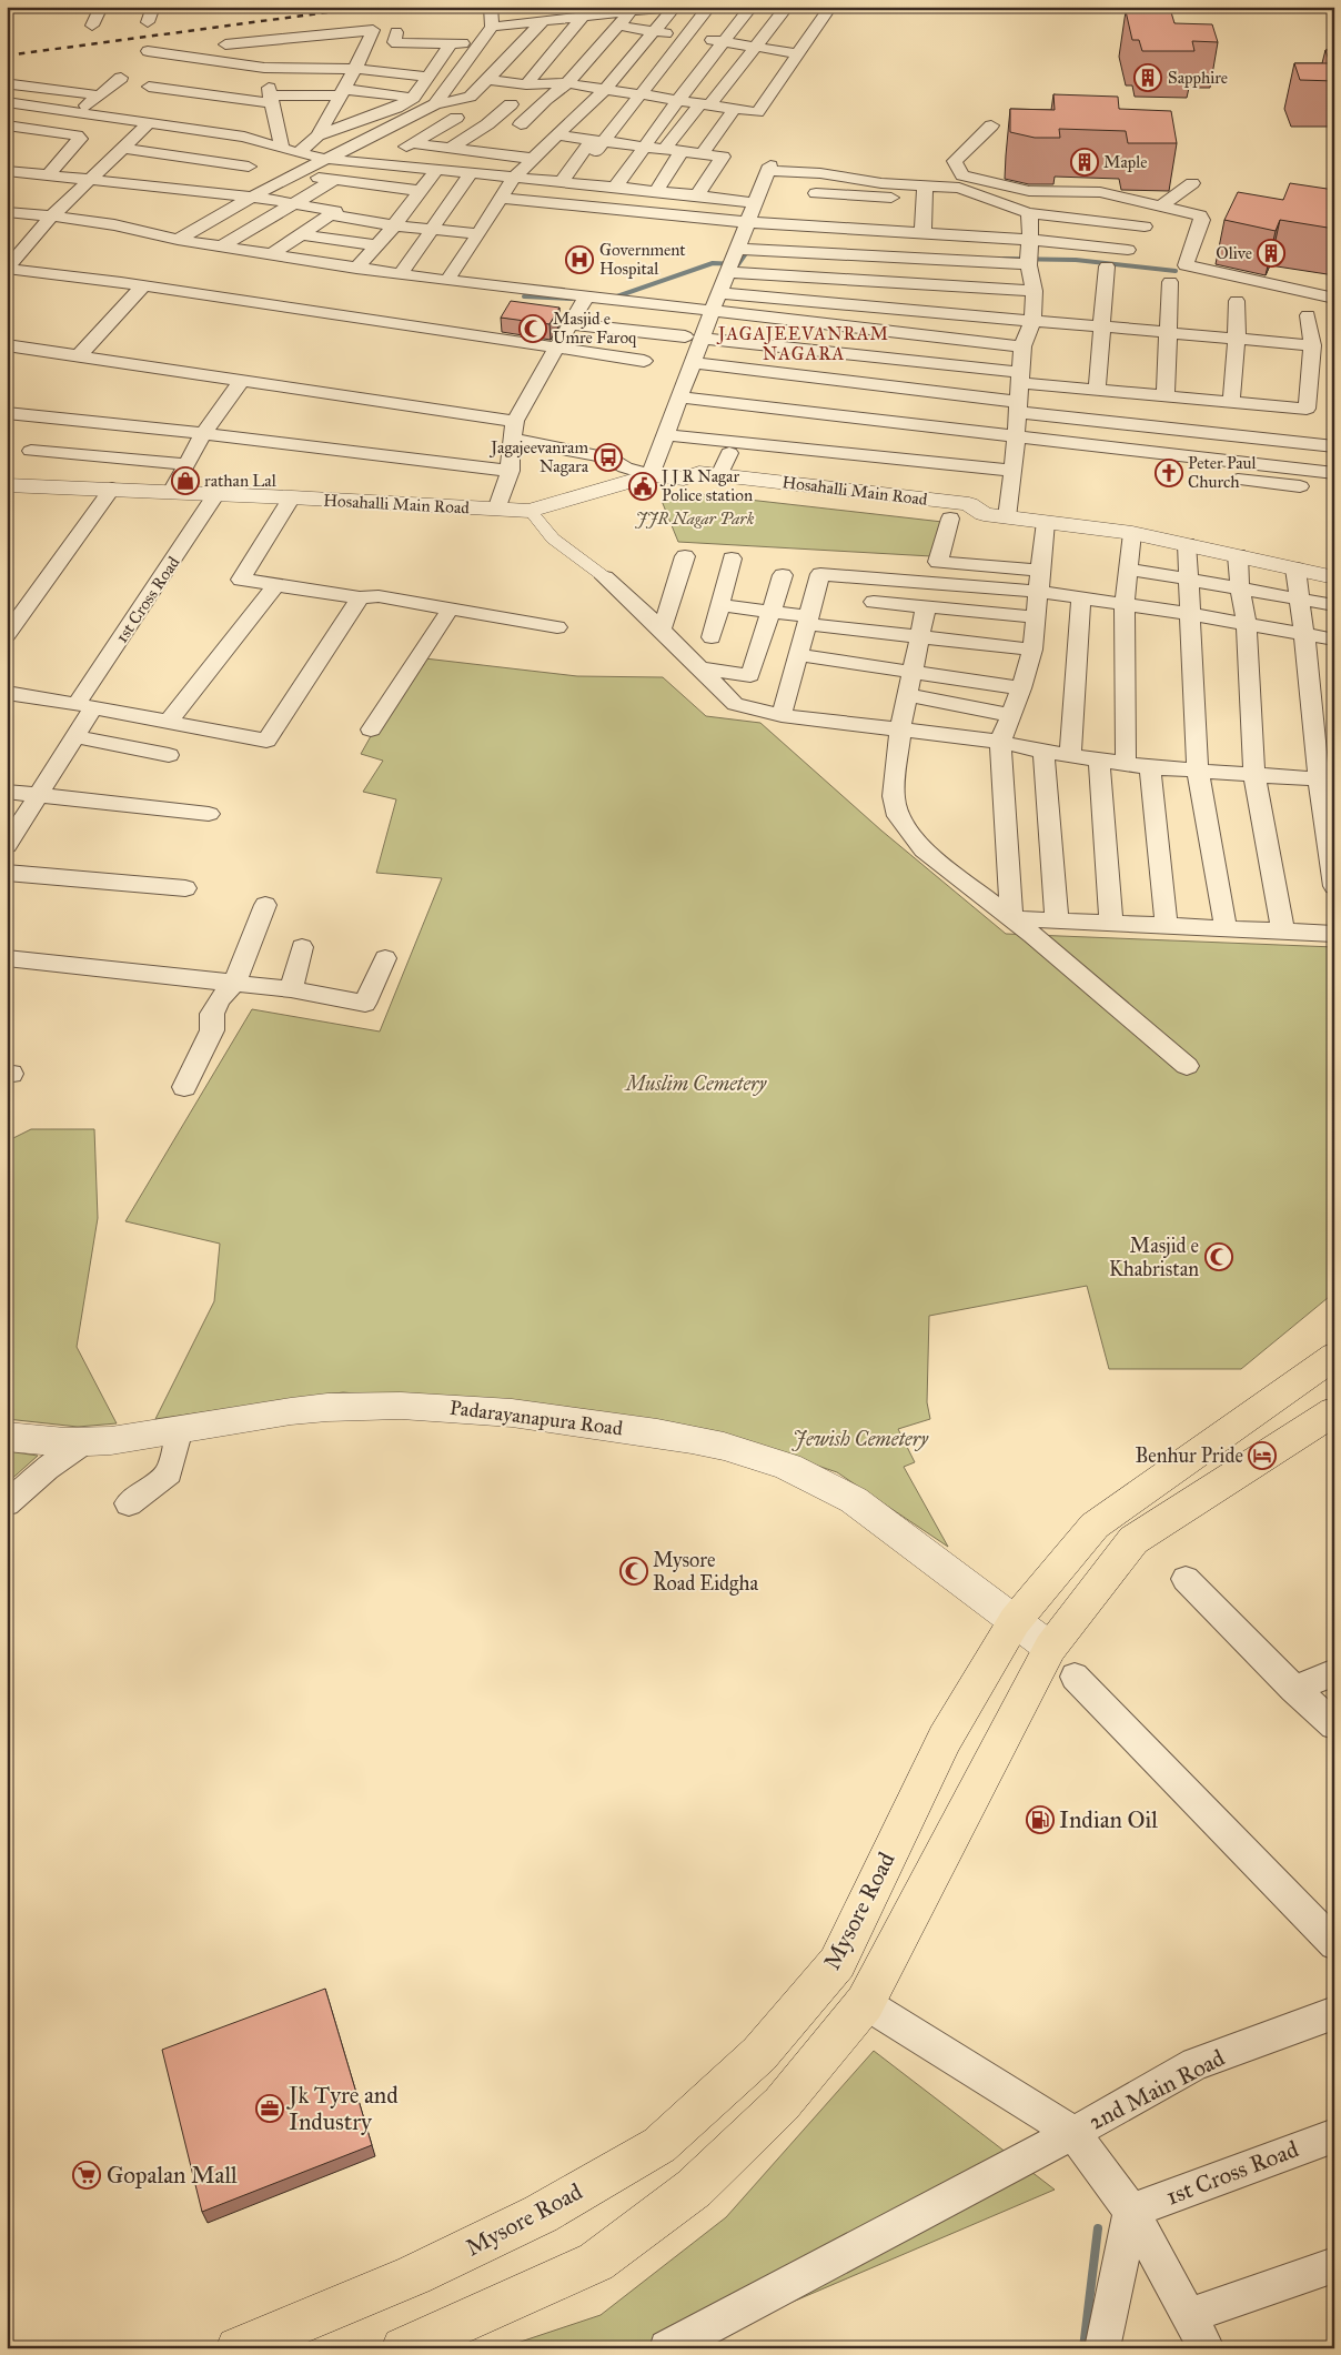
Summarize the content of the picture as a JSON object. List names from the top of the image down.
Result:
{
  "streets": {
    "highway": ["Mysore Road"],
    "street": [
      "Hosahalli Main Road",
      "1st Cross Road",
      "Padarayanapura Road",
      "2nd Main Road"
    ]
  },
  "crossings": [
    ["Hosahalli Main Road", "1st Cross Road"],
    ["Padarayanapura Road", "Mysore Road"]
  ],
  "districts": ["JAGAJEEVANRAM NAGARA"],
  "parks": ["JJR Nagar Park", "Muslim Cemetery", "Jewish Cemetery"],
  "places": {
    "building": ["Sapphire", "Maple", "Olive"],
    "hospital": ["Government Hospital"],
    "mosque": ["Masjid e Umre Faroq", "Masjid e Khabristan", "Mysore Road Eidgha"],
    "bus stop": ["Jagajeevanram Nagara"],
    "church": ["Peter Paul Church"],
    "shop": ["rathan Lal"],
    "public building": ["J J R Nagar Police station"],
    "hotel": ["Benhur Pride"],
    "fuel station": ["Indian Oil"],
    "office": ["Jk Tyre and Industry"],
    "supermarket": ["Gopalan Mall"]
  }
}
